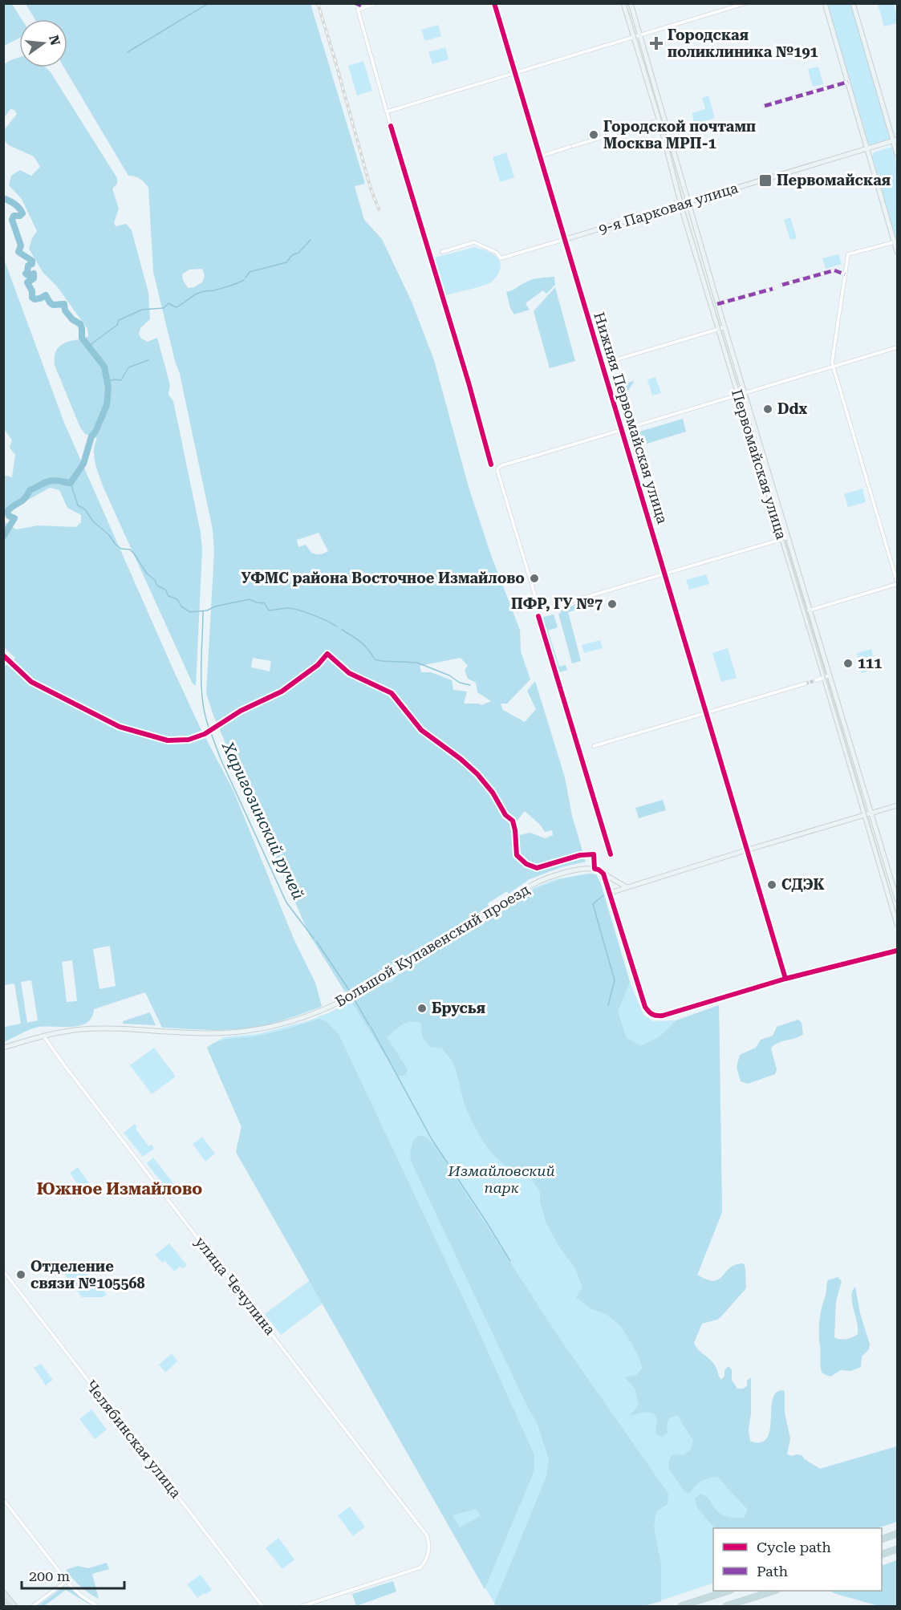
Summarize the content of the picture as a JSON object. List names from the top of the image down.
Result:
{
  "streets": {
    "main road": ["9-я Парковая улица", "Первомайская улица", "Большой Купавенский проезд"],
    "street": ["Нижняя Первомайская улица", "улица Чечулина", "Челябинская улица"]
  },
  "crossings": [
    ["9-я Парковая улица", "Нижняя Первомайская улица"],
    ["9-я Парковая улица", "Первомайская улица"],
    ["Большой Купавенский проезд", "улица Чечулина"]
  ],
  "districts": ["Южное Измайлово"],
  "water": ["Харигозинский ручей"],
  "parks": ["Измайловский парк"],
  "places": {
    "health": ["Городская поликлиника №191"],
    "other": [
      "Городской почтамп Москва МРП-1",
      "Ddx",
      "УФМС района Восточное Измайлово",
      "ПФР, ГУ №7",
      "111",
      "СДЭК",
      "Брусья",
      "Отделение связи №105568"
    ],
    "transit": ["Первомайская"]
  },
  "legend": ["Cycle path", "Path"],
  "scale_bar": "200 m",
  "north": "right"
}
